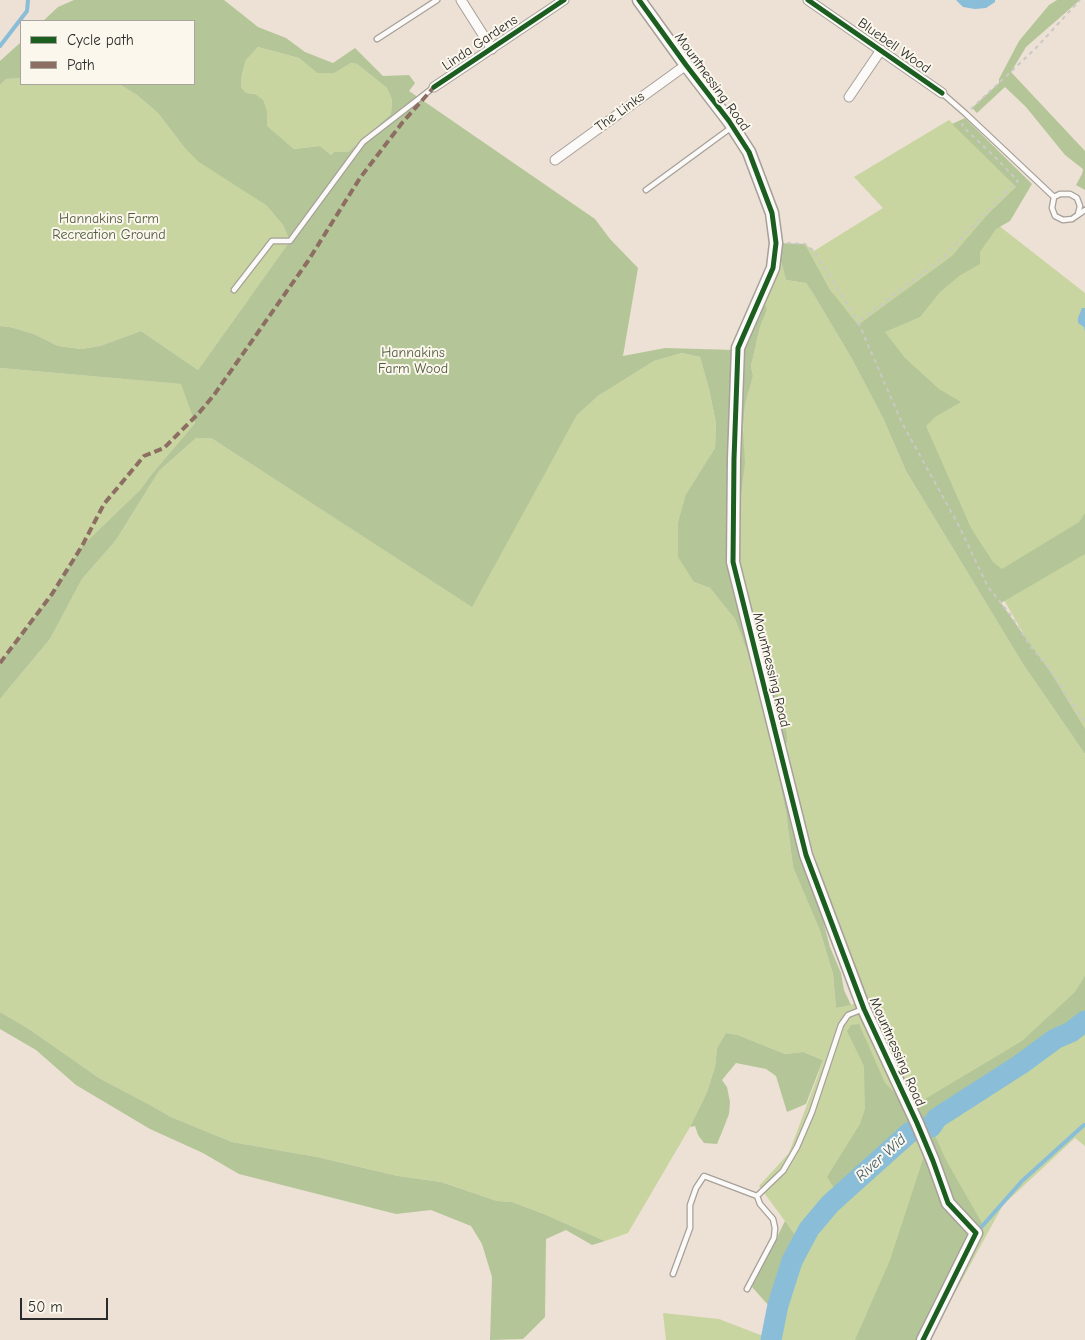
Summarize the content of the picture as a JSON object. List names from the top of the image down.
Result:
{
  "streets": {
    "street": [
      "Linda Gardens",
      "Bluebell Wood",
      "Mountnessing Road",
      "The Links"
    ]
  },
  "crossings": [
    ["Mountnessing Road", "The Links"]
  ],
  "water": ["River Wid"],
  "parks": ["Hannakins Farm Recreation Ground", "Hannakins Farm Wood"],
  "legend": ["Cycle path", "Path"],
  "scale_bar": "50 m"
}
